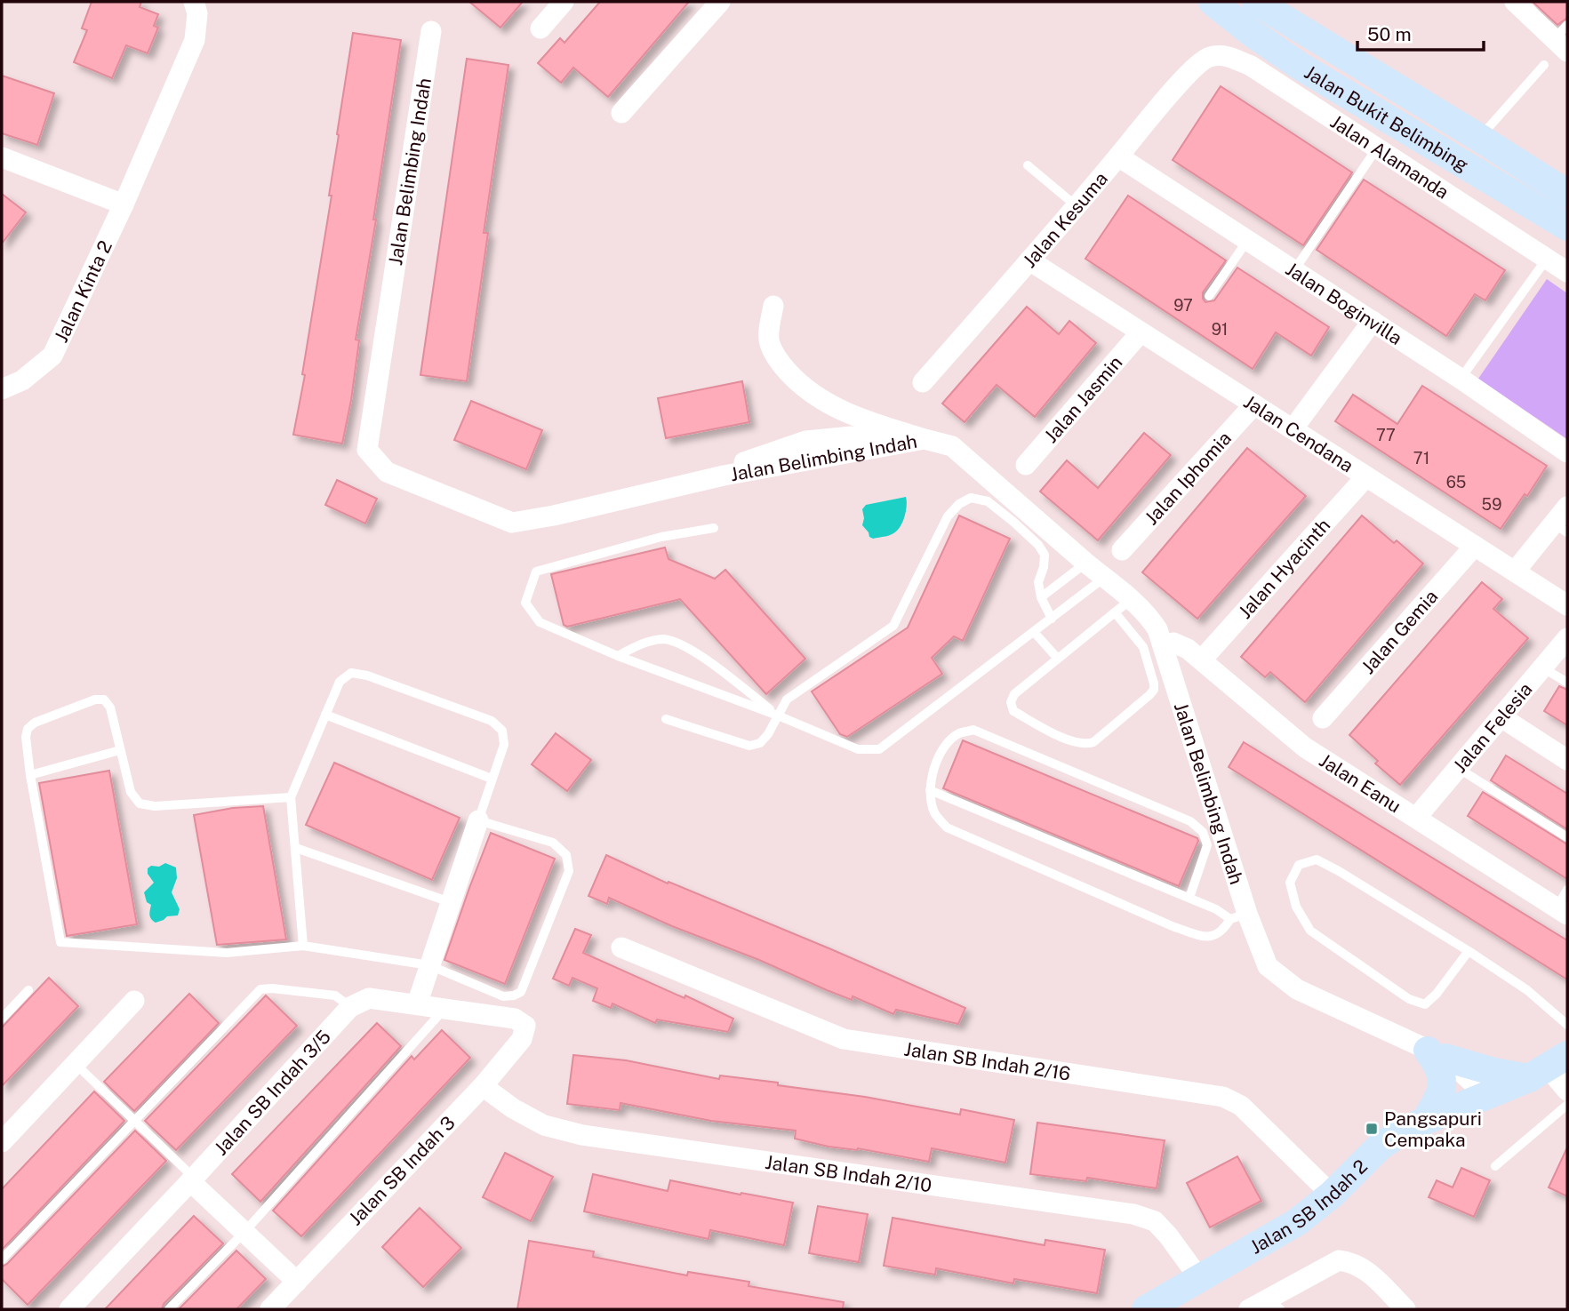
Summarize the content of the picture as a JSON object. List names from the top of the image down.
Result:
{
  "streets": {
    "main road": ["Jalan Bukit Belimbing", "Jalan SB Indah 2"],
    "street": [
      "Jalan Alamanda",
      "Jalan Belimbing Indah",
      "Jalan Kesuma",
      "Jalan Kinta 2",
      "Jalan Boginvilla",
      "Jalan Jasmin",
      "Jalan Cendana",
      "Jalan Iphomia",
      "Jalan Hyacinth",
      "Jalan Gemia",
      "Jalan Felesia",
      "Jalan Eanu",
      "Jalan SB Indah 2/16",
      "Jalan SB Indah 3/5",
      "Jalan SB Indah 3",
      "Jalan SB Indah 2/10"
    ]
  },
  "crossings": [
    ["Jalan Alamanda", "Jalan Kesuma"],
    ["Jalan Belimbing Indah", "Jalan Eanu"],
    ["Jalan Belimbing Indah", "Jalan SB Indah 2"],
    ["Jalan Kesuma", "Jalan Boginvilla"],
    ["Jalan Kesuma", "Jalan Cendana"],
    ["Jalan Jasmin", "Jalan Cendana"],
    ["Jalan Cendana", "Jalan Iphomia"],
    ["Jalan Cendana", "Jalan Hyacinth"],
    ["Jalan Cendana", "Jalan Gemia"],
    ["Jalan Hyacinth", "Jalan Eanu"],
    ["Jalan Felesia", "Jalan Eanu"],
    ["Jalan SB Indah 2/16", "Jalan SB Indah 2"],
    ["Jalan SB Indah 3", "Jalan SB Indah 2/10"],
    ["Jalan SB Indah 2/10", "Jalan SB Indah 2"]
  ],
  "places": {
    "transit": ["Pangsapuri Cempaka"]
  },
  "house_numbers": [
    "97",
    "91",
    "77",
    "71",
    "65",
    "59"
  ],
  "scale_bar": "50 m"
}
